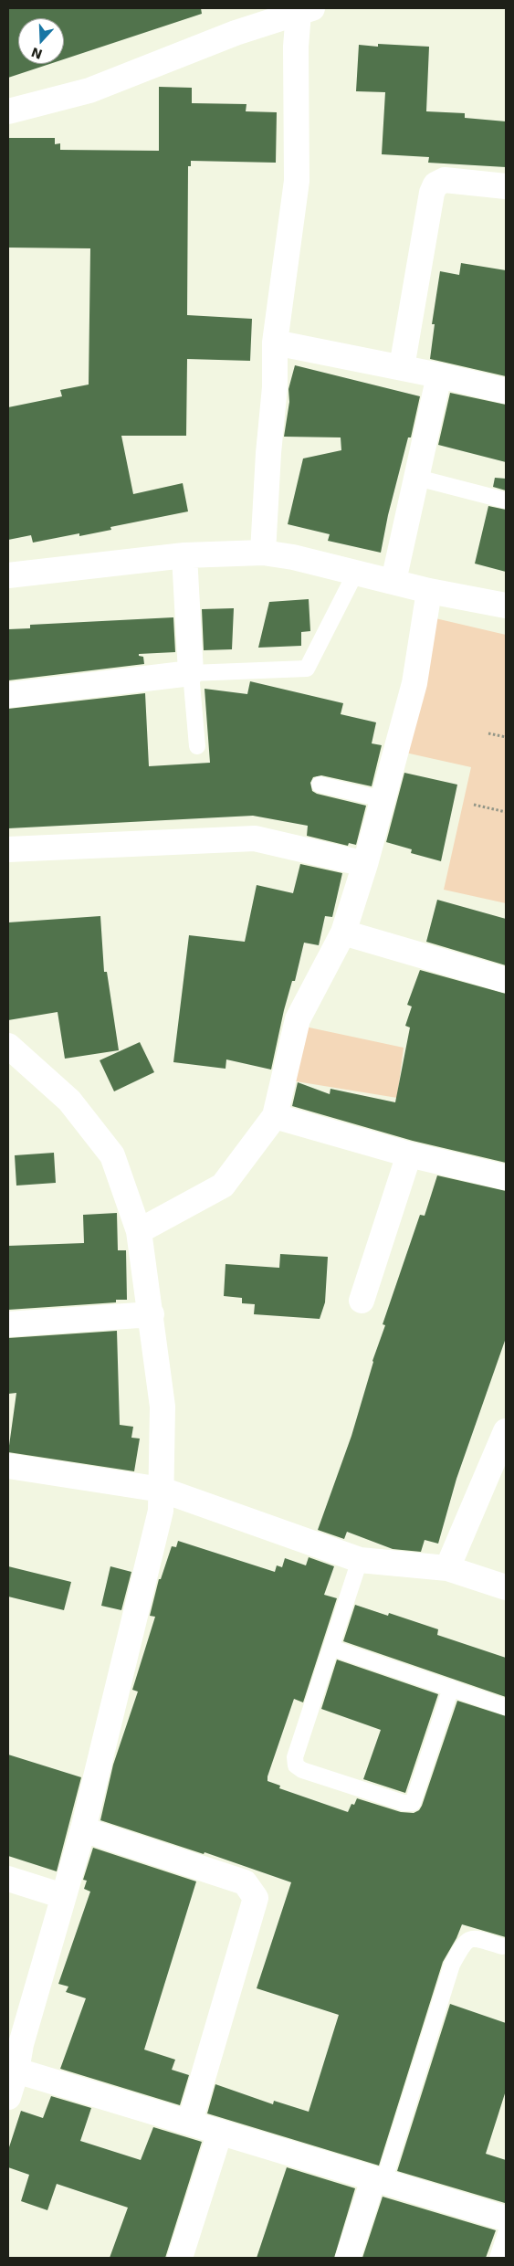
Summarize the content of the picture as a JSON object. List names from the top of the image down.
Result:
{
  "north": "bottom"
}
